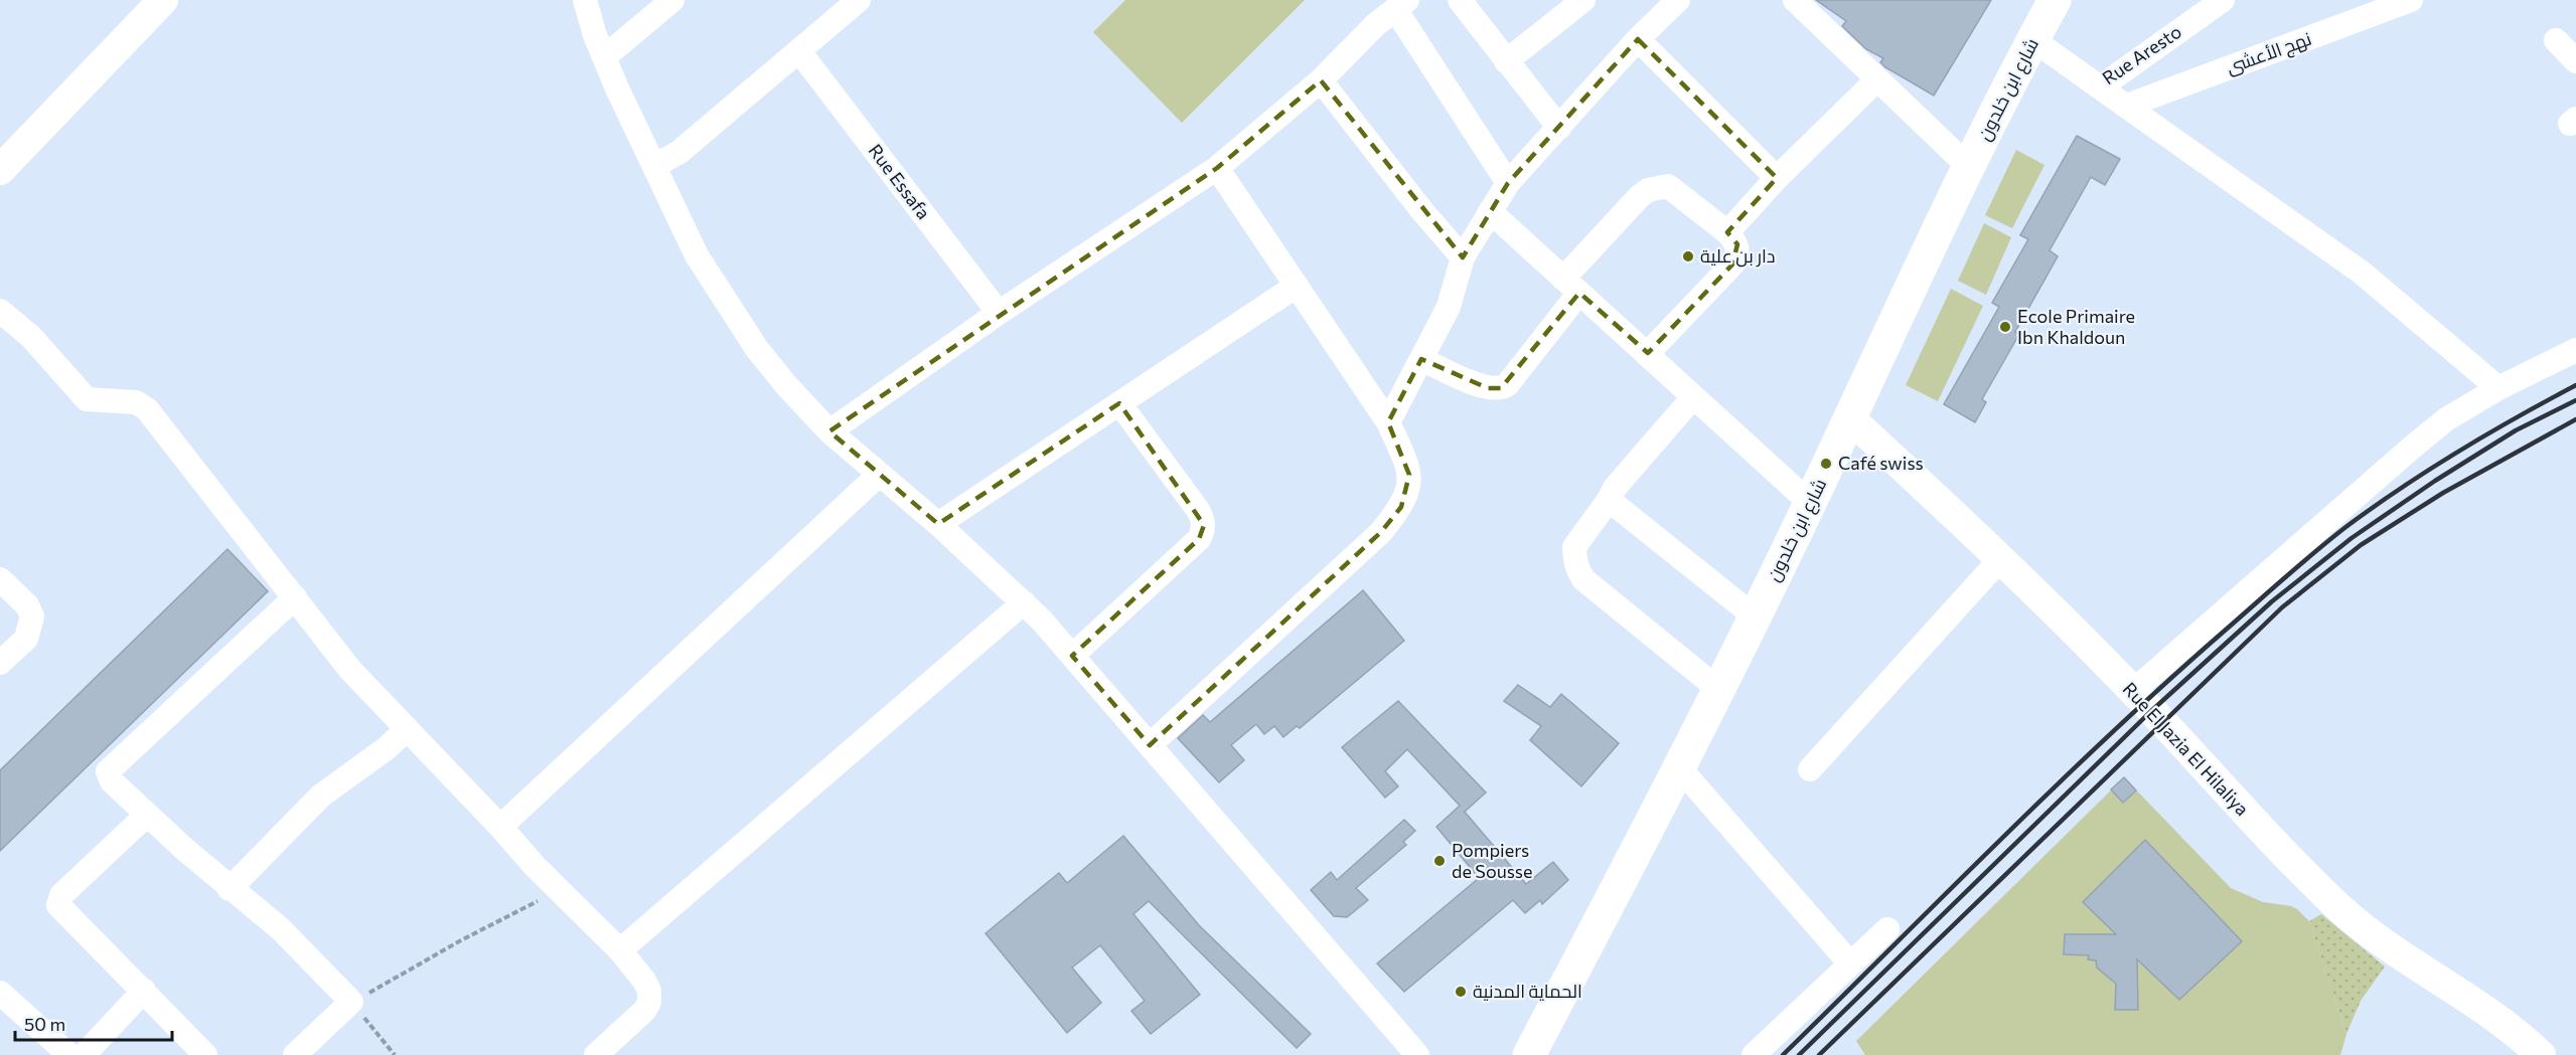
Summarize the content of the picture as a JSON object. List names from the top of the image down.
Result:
{
  "streets": {
    "main road": ["شارع ابن خلدون"],
    "street": [
      "نهج الأعشى",
      "Rue Aresto",
      "Rue Essafa",
      "Rue El Jazia El Hilaliya"
    ]
  },
  "crossings": [
    ["Rue Aresto", "شارع ابن خلدون"],
    ["شارع ابن خلدون", "Rue El Jazia El Hilaliya"]
  ],
  "places": [
    "دار بن علية",
    "Ecole Primaire Ibn Khaldoun",
    "Café swiss",
    "Pompiers de Sousse",
    "الحماية المدنية"
  ],
  "scale_bar": "50 m"
}
